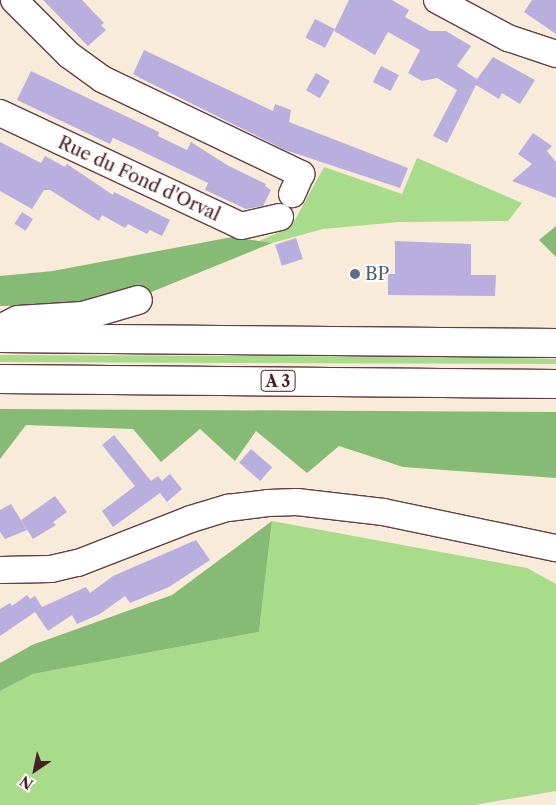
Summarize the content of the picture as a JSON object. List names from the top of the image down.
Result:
{
  "streets": {
    "highway": ["A 3"],
    "street": ["Rue du Fond d'Orval"]
  },
  "places": ["BP"],
  "north": "bottom left"
}
